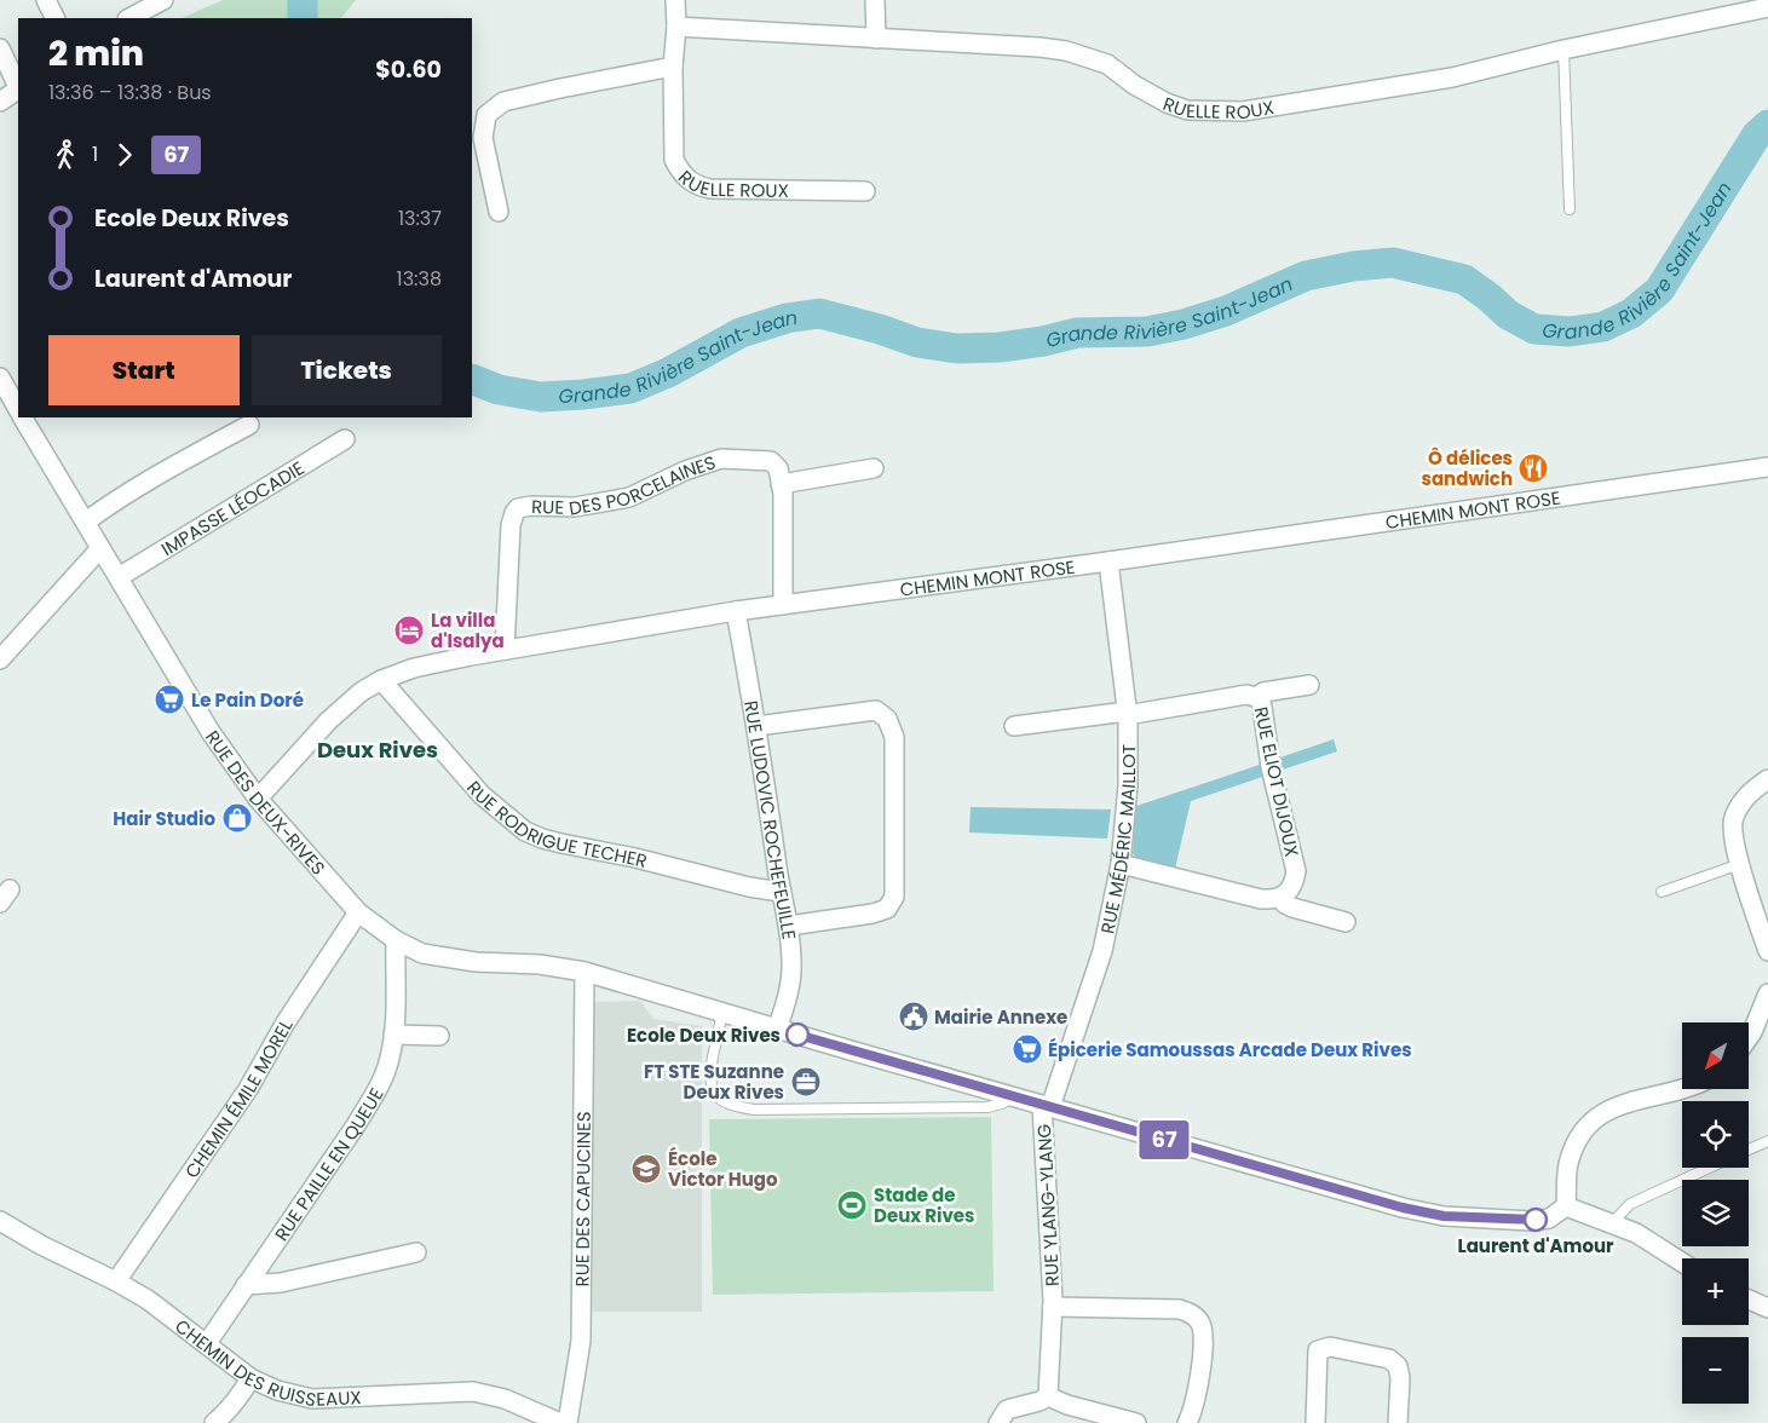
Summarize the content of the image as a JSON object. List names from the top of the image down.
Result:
{
  "streets": {
    "street": [
      "RUELLE ROUX",
      "RUE DES PORCELAINES",
      "IMPASSE LÉOCADIE",
      "CHEMIN MONT ROSE",
      "RUE ELIOT DIJOUX",
      "RUE DES DEUX-RIVES",
      "RUE RODRIGUE TECHER",
      "RUE LUDOVIC ROCHEFEUILLE",
      "RUE MÉDÉRIC MAILLOT",
      "CHEMIN ÉMILE MOREL",
      "RUE PAILLE EN QUEUE",
      "RUE DES CAPUCINES",
      "RUE YLANG-YLANG",
      "CHEMIN DES RUISSEAUX"
    ]
  },
  "crossings": [
    ["RUE DES PORCELAINES", "CHEMIN MONT ROSE"],
    ["IMPASSE LÉOCADIE", "RUE DES DEUX-RIVES"],
    ["CHEMIN MONT ROSE", "RUE DES DEUX-RIVES"],
    ["CHEMIN MONT ROSE", "RUE RODRIGUE TECHER"],
    ["CHEMIN MONT ROSE", "RUE LUDOVIC ROCHEFEUILLE"],
    ["CHEMIN MONT ROSE", "RUE MÉDÉRIC MAILLOT"],
    ["RUE DES DEUX-RIVES", "RUE LUDOVIC ROCHEFEUILLE"],
    ["RUE DES DEUX-RIVES", "RUE MÉDÉRIC MAILLOT"],
    ["RUE DES DEUX-RIVES", "CHEMIN ÉMILE MOREL"],
    ["RUE DES DEUX-RIVES", "RUE PAILLE EN QUEUE"],
    ["RUE DES DEUX-RIVES", "RUE DES CAPUCINES"],
    ["RUE DES DEUX-RIVES", "RUE YLANG-YLANG"],
    ["RUE RODRIGUE TECHER", "RUE LUDOVIC ROCHEFEUILLE"],
    ["RUE MÉDÉRIC MAILLOT", "RUE YLANG-YLANG"],
    ["CHEMIN ÉMILE MOREL", "CHEMIN DES RUISSEAUX"],
    ["RUE PAILLE EN QUEUE", "CHEMIN DES RUISSEAUX"]
  ],
  "districts": ["Deux Rives"],
  "water": ["Grande Rivière Saint-Jean"],
  "places": {
    "restaurant": ["Ô délices sandwich"],
    "hotel": ["La villa d'Isalya"],
    "supermarket": ["Le Pain Doré", "Épicerie Samoussas Arcade Deux Rives"],
    "shop": ["Hair Studio"],
    "public building": ["Mairie Annexe"],
    "other": ["Ecole Deux Rives", "Laurent d'Amour"],
    "office": ["FT STE Suzanne Deux Rives"],
    "school or university": ["École Victor Hugo"],
    "sports": ["Stade de Deux Rives"]
  },
  "lines": ["bus line 67"],
  "north": "bottom left",
  "page": {
    "on_map": "67",
    "heading": ["2 min", "13:36 – 13:38 · Bus", "$0.60"],
    "legs": ["1", "67"],
    "list": [
      {
        "name": "Ecole Deux Rives",
        "value": "13:37"
      },
      {
        "name": "Laurent d'Amour",
        "value": "13:38"
      }
    ],
    "buttons": ["Start", "Tickets"],
    "map_buttons": ["+", "−"]
  }
}
